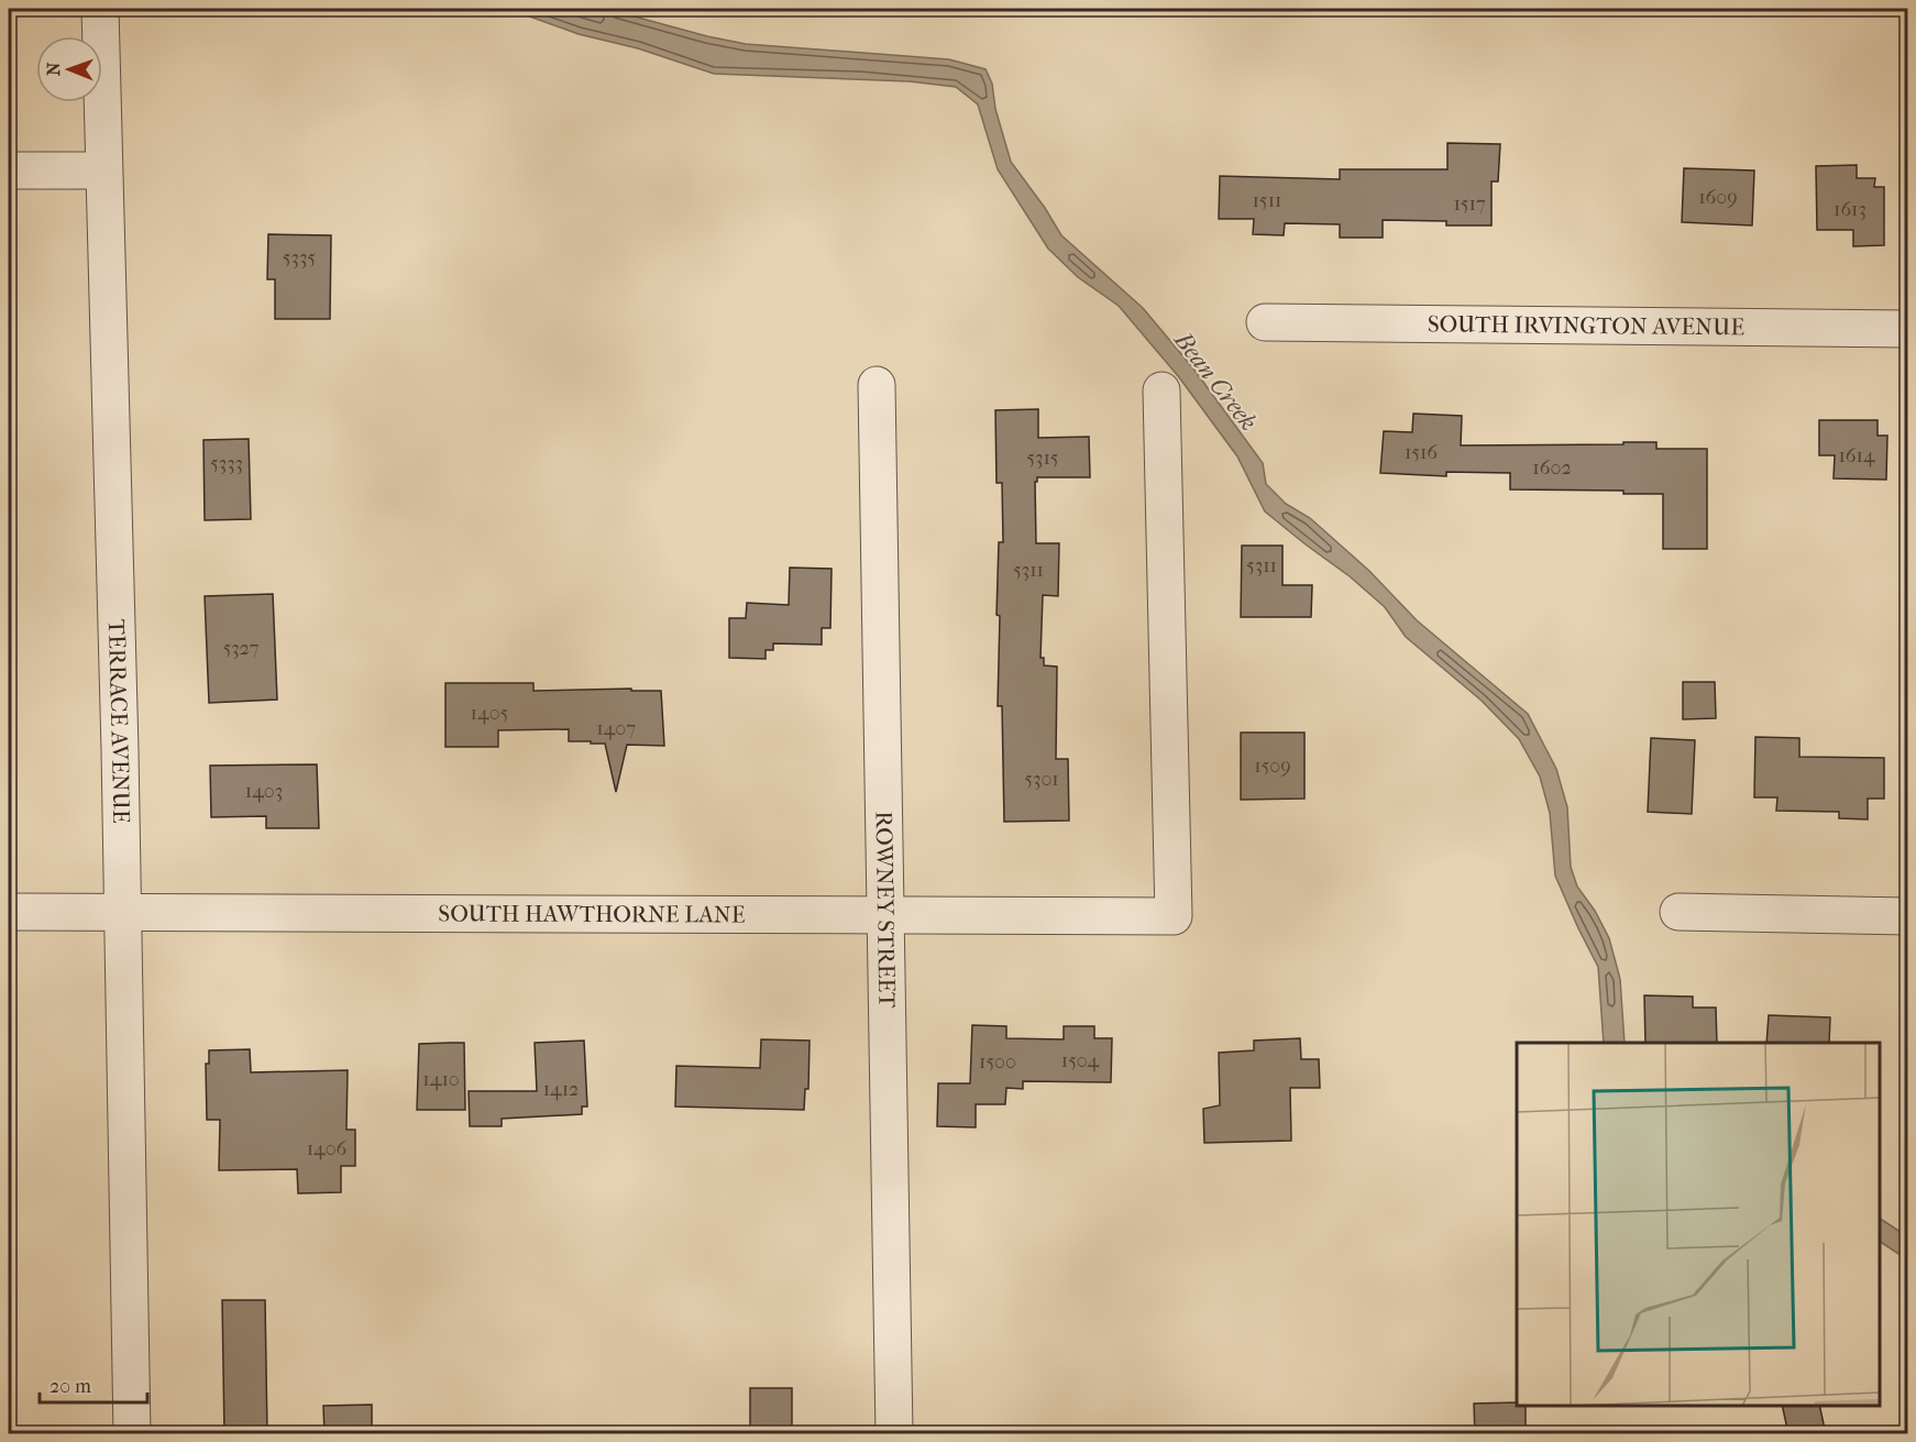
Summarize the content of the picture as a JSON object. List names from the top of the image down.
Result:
{
  "streets": {
    "street": [
      "SOUTH IRVINGTON AVENUE",
      "TERRACE AVENUE",
      "ROWNEY STREET",
      "SOUTH HAWTHORNE LANE"
    ]
  },
  "crossings": [
    ["TERRACE AVENUE", "SOUTH HAWTHORNE LANE"],
    ["ROWNEY STREET", "SOUTH HAWTHORNE LANE"]
  ],
  "water": ["Bean Creek"],
  "house_numbers": [
    "1609",
    "1511",
    "1517",
    "1613",
    "5335",
    "1516",
    "1614",
    "5315",
    "5333",
    "1602",
    "5311",
    "5311",
    "5327",
    "1405",
    "1407",
    "1509",
    "5301",
    "1403",
    "1504",
    "1500",
    "1410",
    "1412",
    "1406"
  ],
  "scale_bar": "20 m",
  "north": "left"
}
